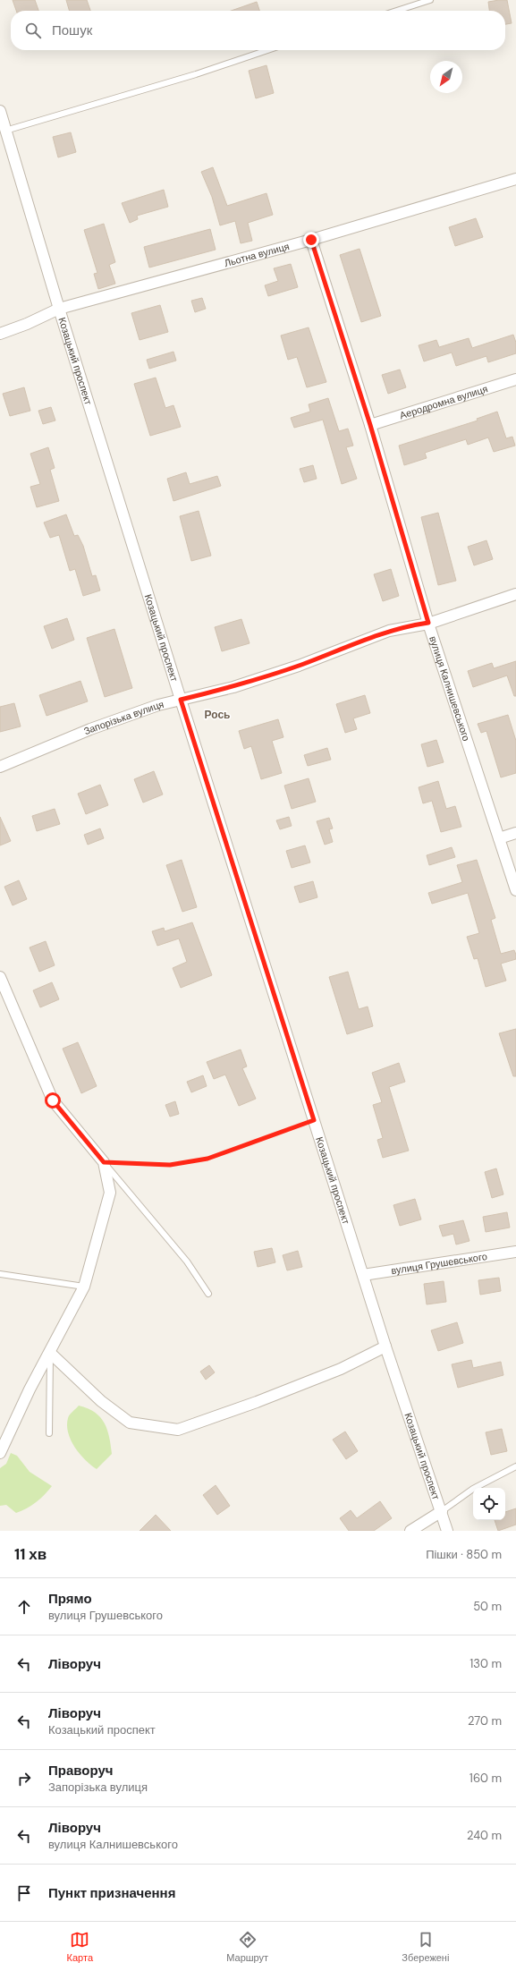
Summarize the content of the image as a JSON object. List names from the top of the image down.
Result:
{
  "streets": {
    "street": [
      "Льотна вулиця",
      "Козацький проспект",
      "Аеродромна вулиця",
      "вулиця Калнишевського",
      "Запорізька вулиця",
      "вулиця Грушевського"
    ]
  },
  "crossings": [
    ["Льотна вулиця", "Козацький проспект"],
    ["Льотна вулиця", "вулиця Калнишевського"],
    ["Козацький проспект", "Запорізька вулиця"],
    ["Козацький проспект", "вулиця Грушевського"],
    ["Аеродромна вулиця", "вулиця Калнишевського"],
    ["вулиця Калнишевського", "Запорізька вулиця"]
  ],
  "districts": ["Рось"],
  "north": "bottom left",
  "page": {
    "search": "Пошук",
    "heading": ["11 хв", "Пішки · 850 m"],
    "list": [
      ["Прямо", "вулиця Грушевського", "50 m"],
      ["Ліворуч", "130 m"],
      ["Ліворуч", "Козацький проспект", "270 m"],
      ["Праворуч", "Запорізька вулиця", "160 m"],
      ["Ліворуч", "вулиця Калнишевського", "240 m"],
      "Пункт призначення"
    ],
    "nav": ["Карта", "Маршрут", "Збережені"]
  }
}
